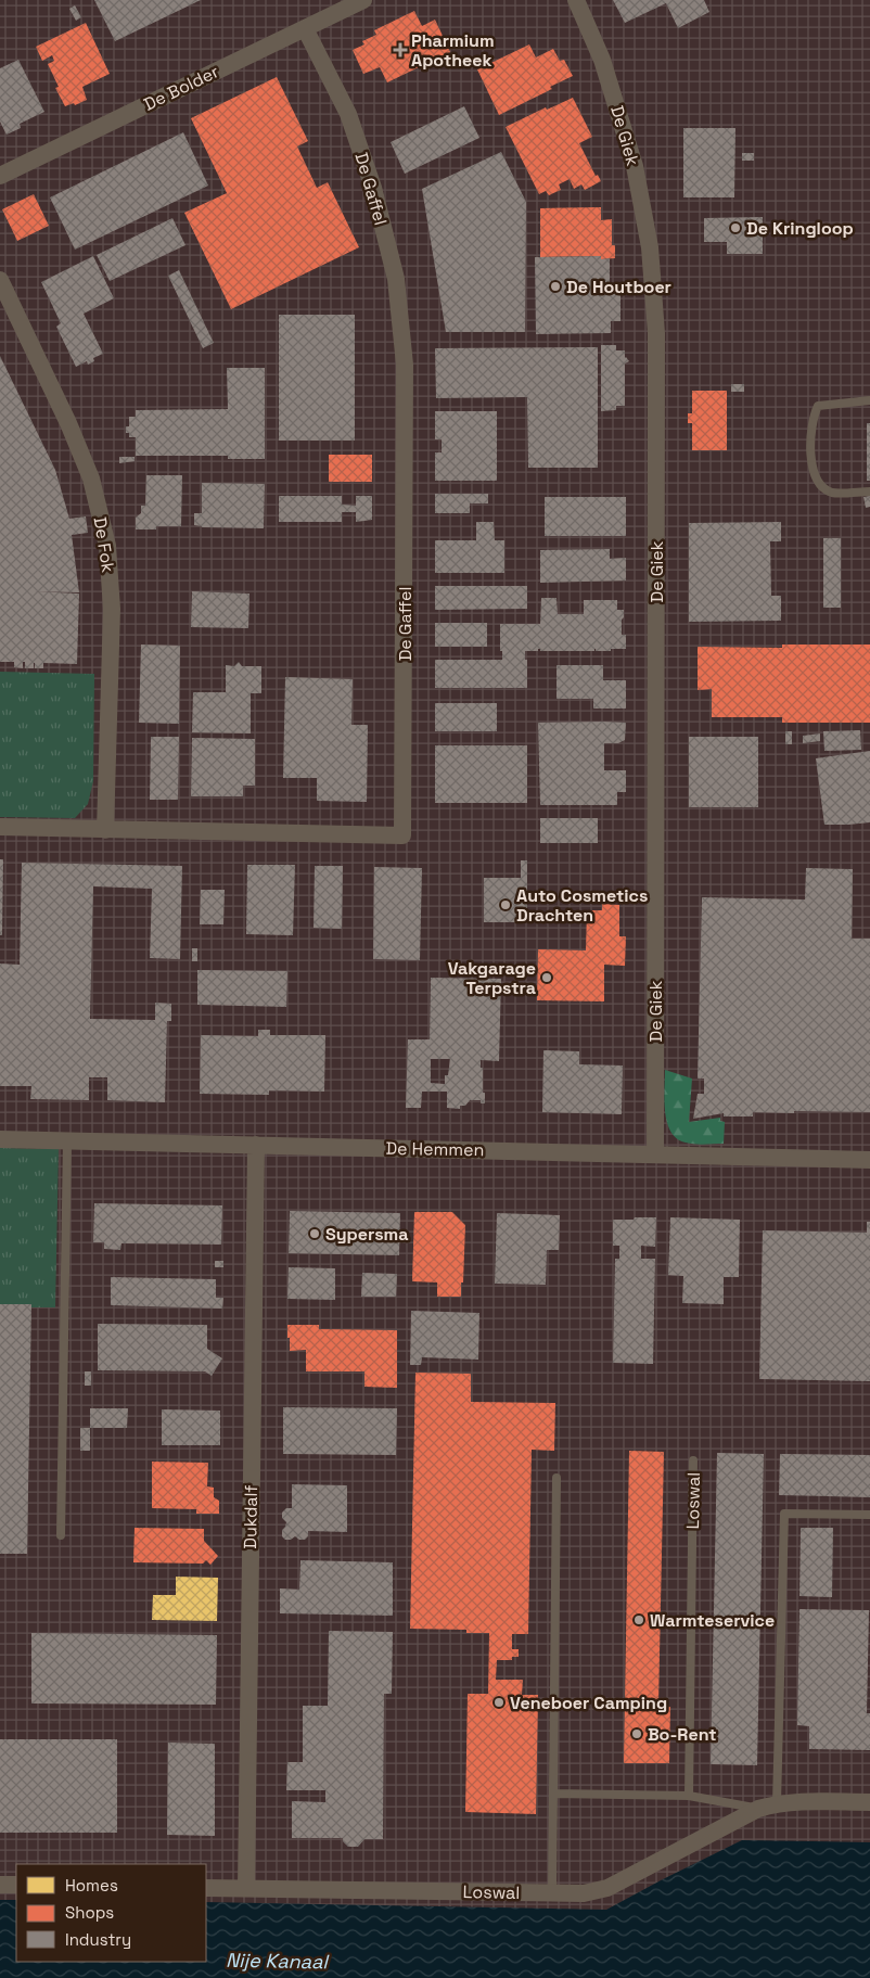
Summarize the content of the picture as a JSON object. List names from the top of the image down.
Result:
{
  "streets": {
    "street": [
      "De Bolder",
      "De Giek",
      "De Gaffel",
      "De Fok",
      "De Hemmen",
      "Loswal",
      "Dukdalf"
    ]
  },
  "crossings": [
    ["De Bolder", "De Gaffel"],
    ["De Giek", "De Hemmen"],
    ["De Gaffel", "De Fok"],
    ["De Hemmen", "Dukdalf"],
    ["Loswal", "Dukdalf"]
  ],
  "water": ["Nije Kanaal"],
  "places": {
    "health": ["Pharmium Apotheek"],
    "other": [
      "De Kringloop",
      "De Houtboer",
      "Auto Cosmetics Drachten",
      "Vakgarage Terpstra",
      "Sypersma",
      "Warmteservice",
      "Veneboer Camping",
      "Bo-Rent"
    ]
  },
  "legend": ["Homes", "Shops", "Industry"]
}
